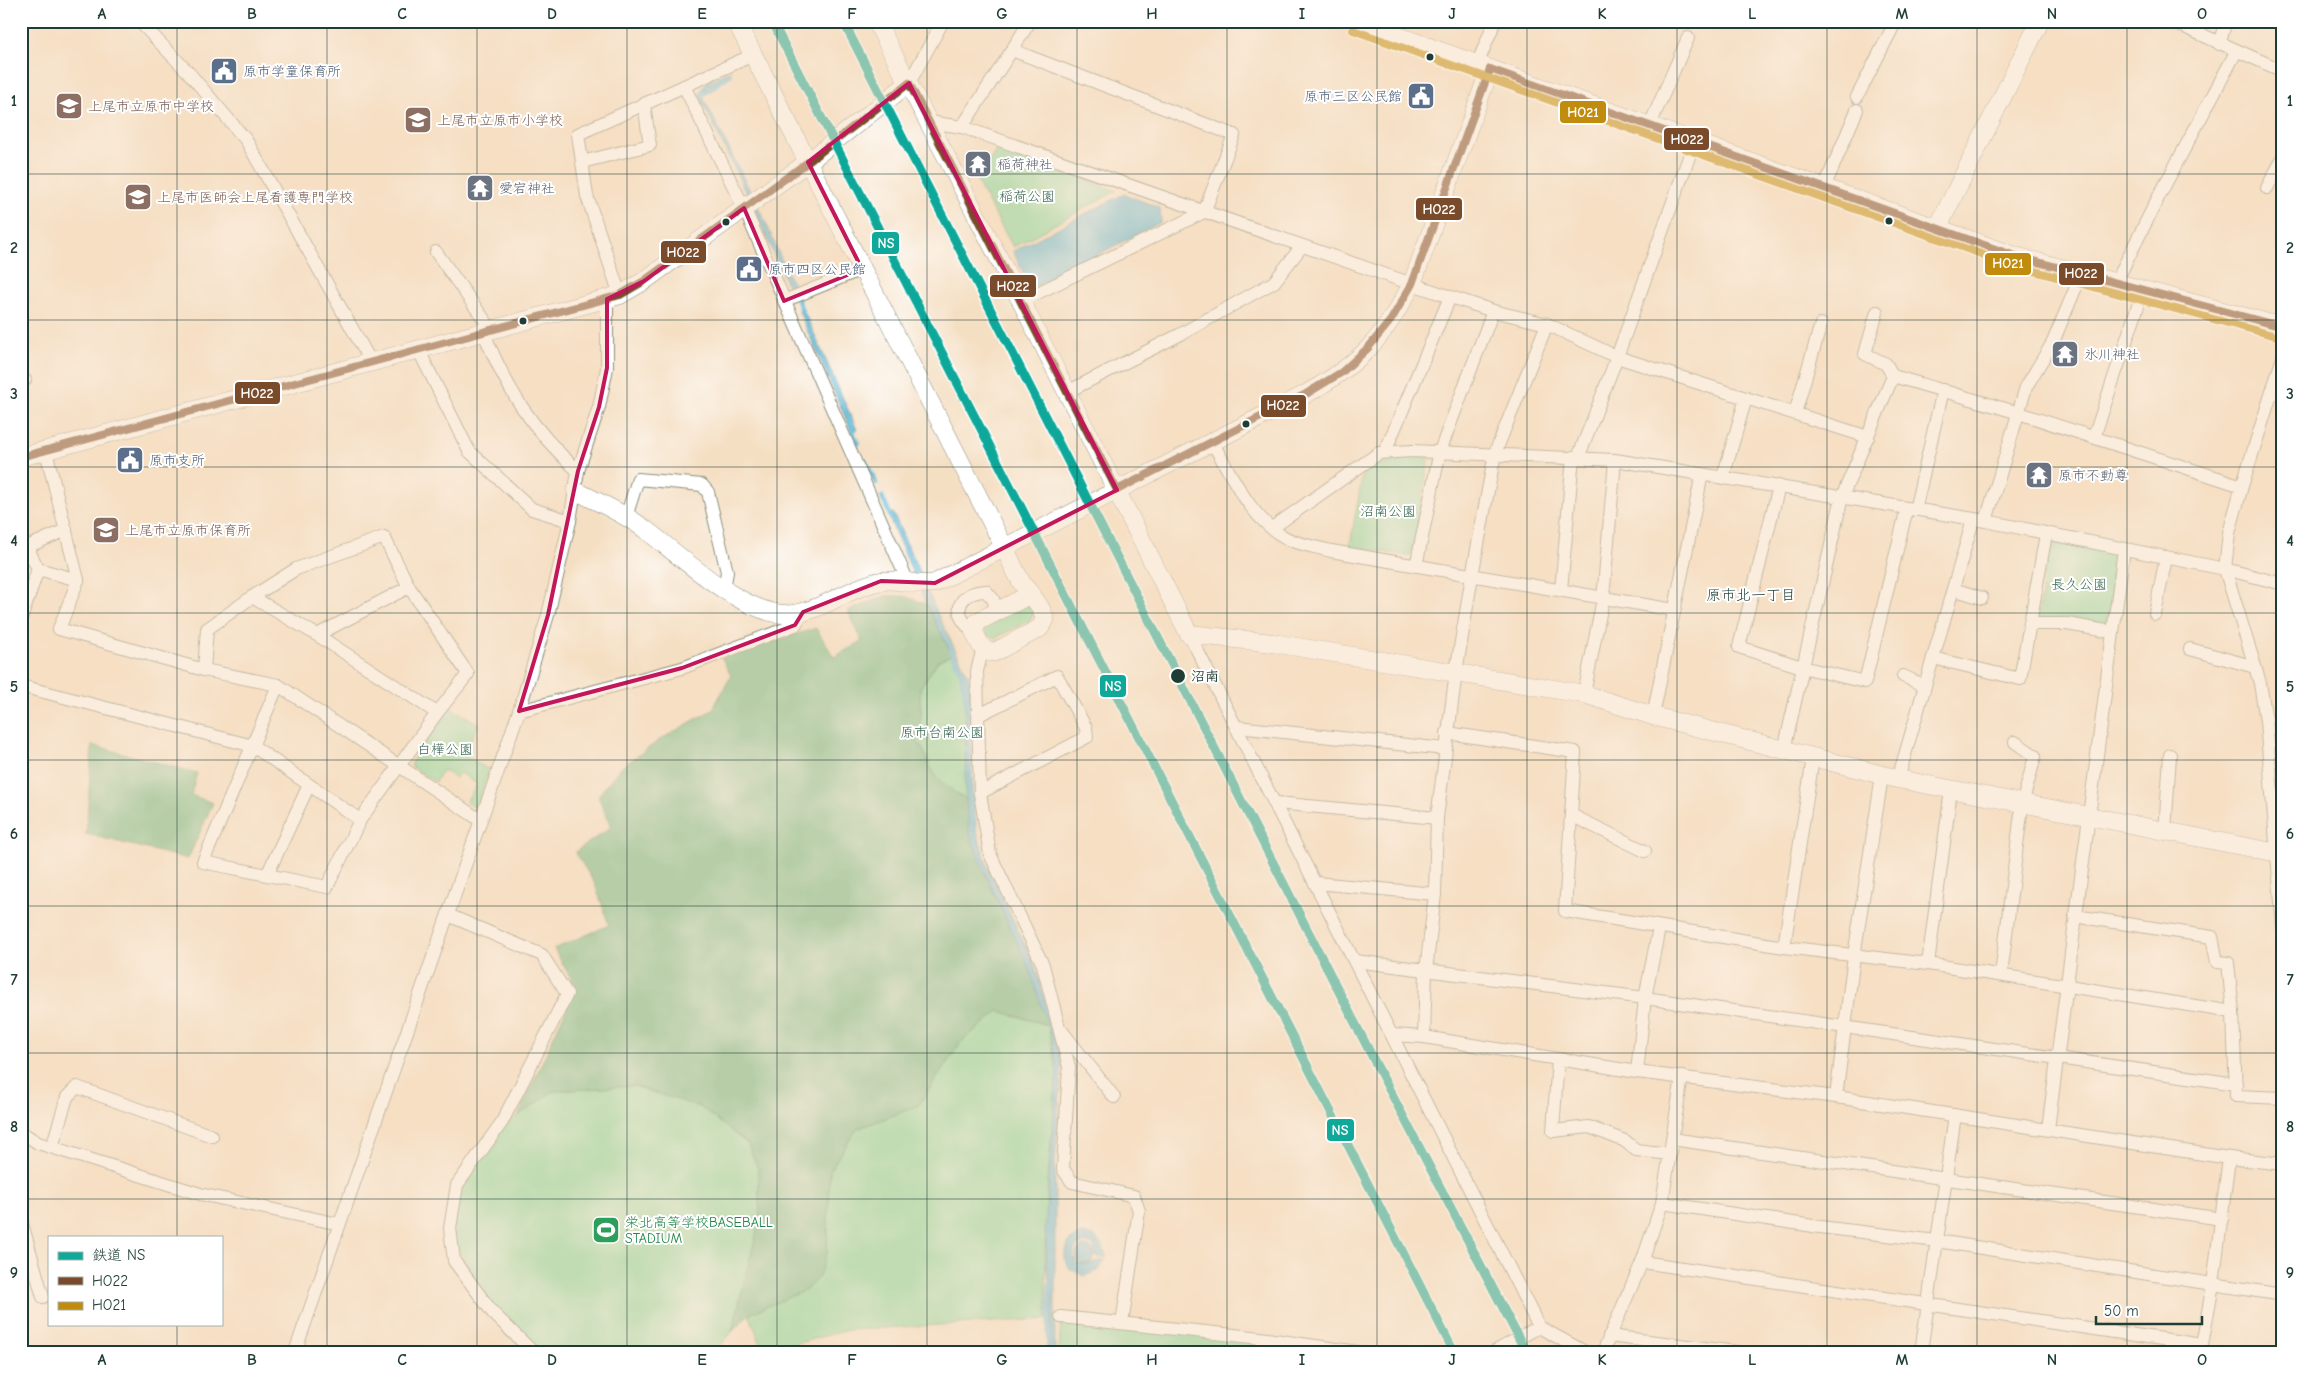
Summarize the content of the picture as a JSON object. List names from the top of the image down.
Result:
{
  "districts": ["原市北一丁目"],
  "parks": [
    "稲荷公園",
    "沼南公園",
    "長久公園",
    "原市台南公園",
    "白樺公園"
  ],
  "places": {
    "public building": [
      "原市学童保育所",
      "原市三区公民館",
      "原市四区公民館",
      "原市支所"
    ],
    "school or university": [
      "上尾市立原市中学校",
      "上尾市立原市小学校",
      "上尾市医師会上尾看護専門学校",
      "上尾市立原市保育所"
    ],
    "temple": [
      "稲荷神社",
      "愛宕神社",
      "氷川神社",
      "原市不動尊"
    ],
    "other": ["沼南"],
    "sports": ["栄北高等学校BASEBALL STADIUM"]
  },
  "lines": ["rail line NS", "transit line HO21", "transit line HO22"],
  "legend": ["鉄道 NS", "HO22", "HO21"],
  "scale_bar": "50 m",
  "grid": {
    "columns": [
      "A",
      "B",
      "C",
      "D",
      "E",
      "F",
      "G",
      "H",
      "I",
      "J",
      "K",
      "L",
      "M",
      "N",
      "O"
    ],
    "rows": [
      "1",
      "2",
      "3",
      "4",
      "5",
      "6",
      "7",
      "8",
      "9"
    ]
  }
}
